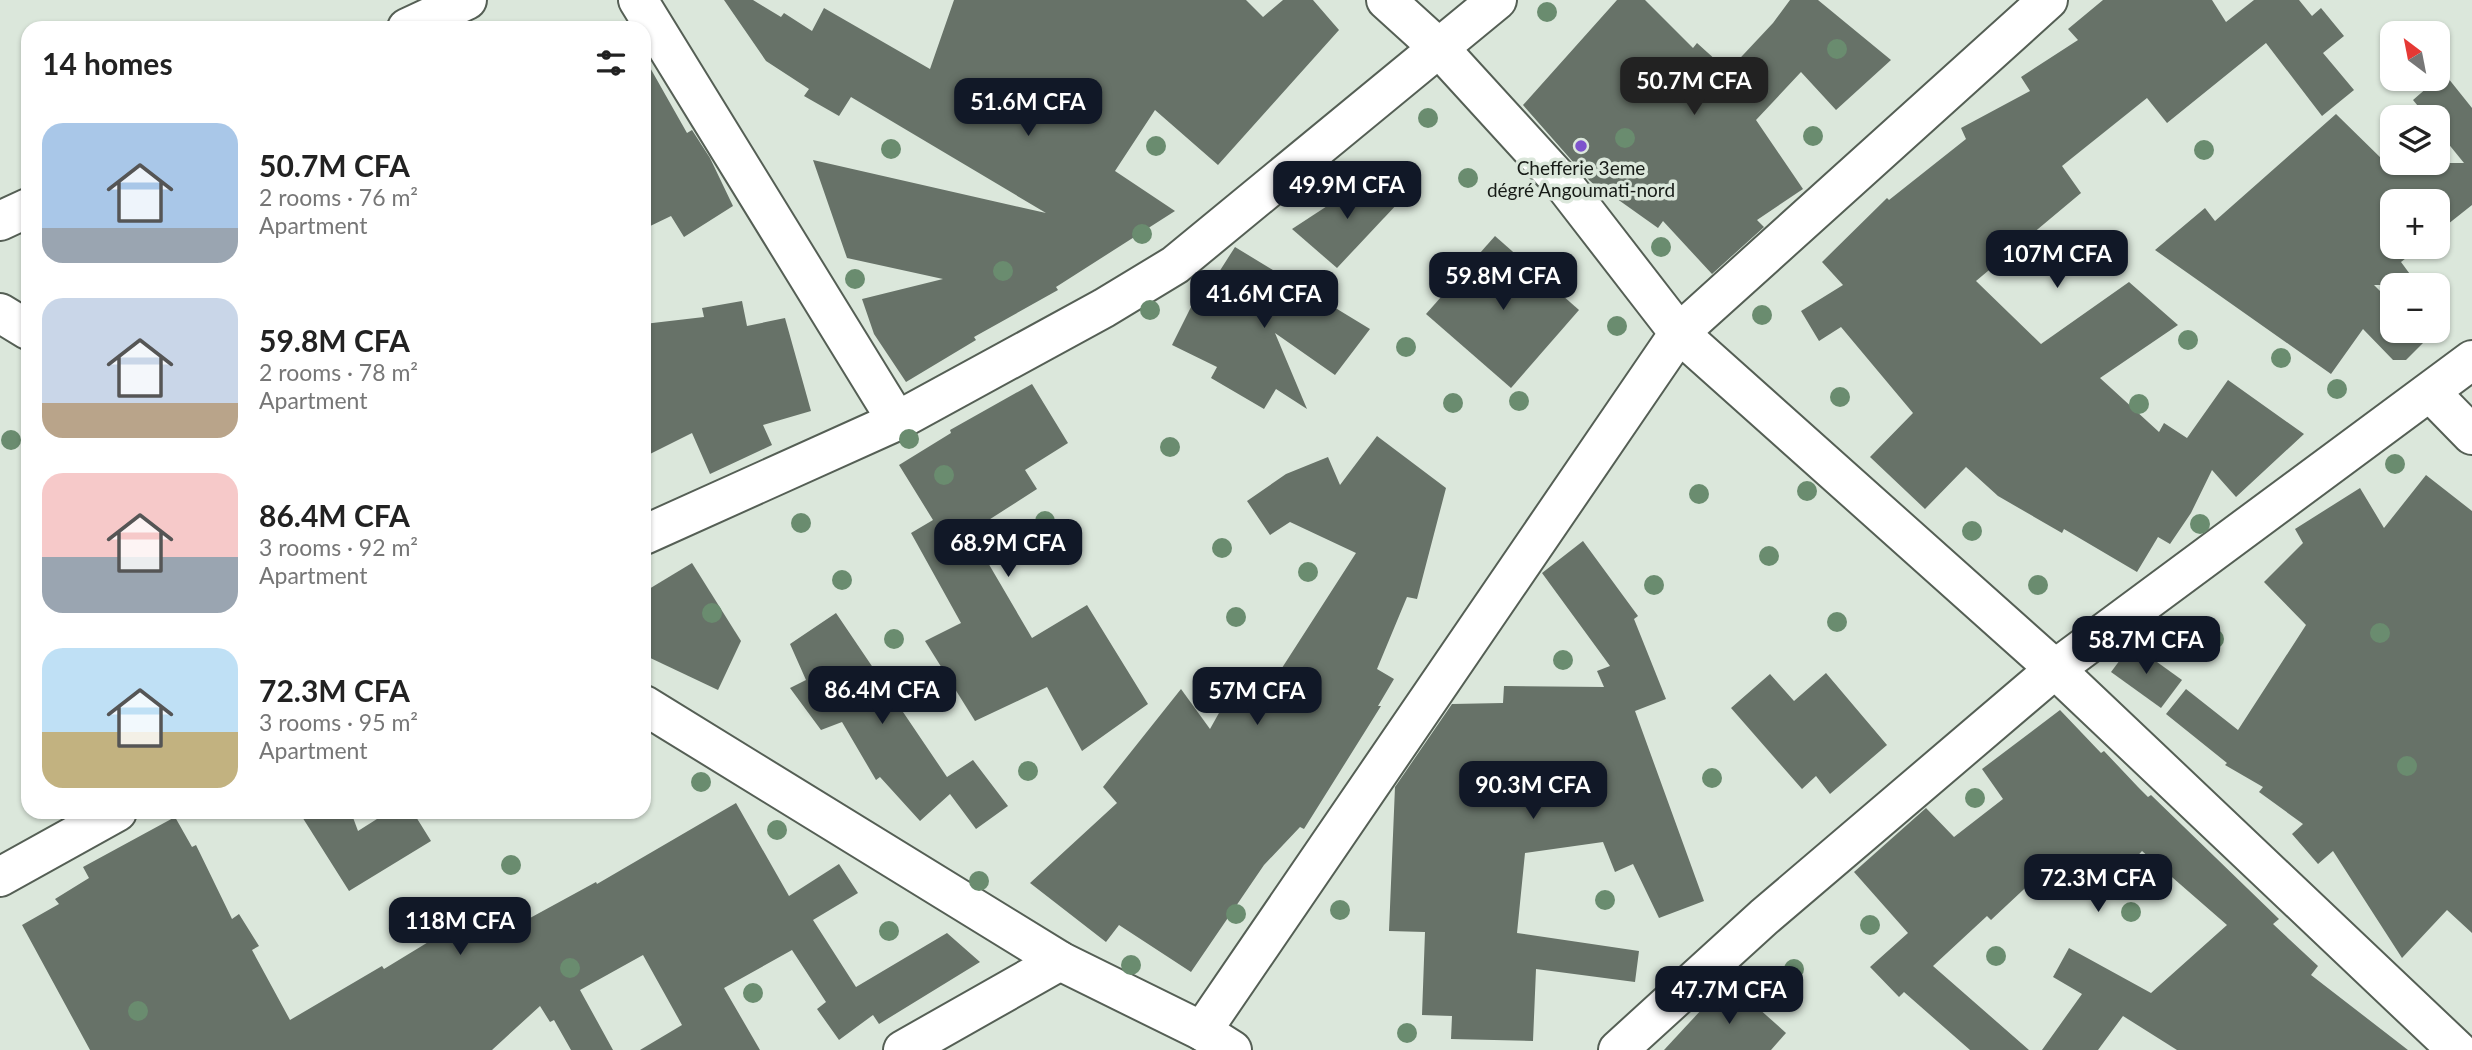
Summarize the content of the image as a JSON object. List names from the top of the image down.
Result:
{
  "places": ["Chefferie 3eme dégré Angoumati-nord"],
  "north": "top left",
  "page": {
    "map_buttons": ["+", "−"],
    "heading": "14 homes",
    "price": [
      "50.7M CFA",
      "51.6M CFA",
      "49.9M CFA",
      "107M CFA",
      "59.8M CFA",
      "41.6M CFA",
      "68.9M CFA",
      "58.7M CFA",
      "86.4M CFA",
      "57M CFA",
      "90.3M CFA",
      "72.3M CFA",
      "118M CFA",
      "47.7M CFA"
    ],
    "list": [
      {
        "name": "50.7M CFA",
        "note": "2 rooms · 76 m² · Apartment"
      },
      {
        "name": "59.8M CFA",
        "note": "2 rooms · 78 m² · Apartment"
      },
      {
        "name": "86.4M CFA",
        "note": "3 rooms · 92 m² · Apartment"
      },
      {
        "name": "72.3M CFA",
        "note": "3 rooms · 95 m² · Apartment"
      }
    ]
  }
}
